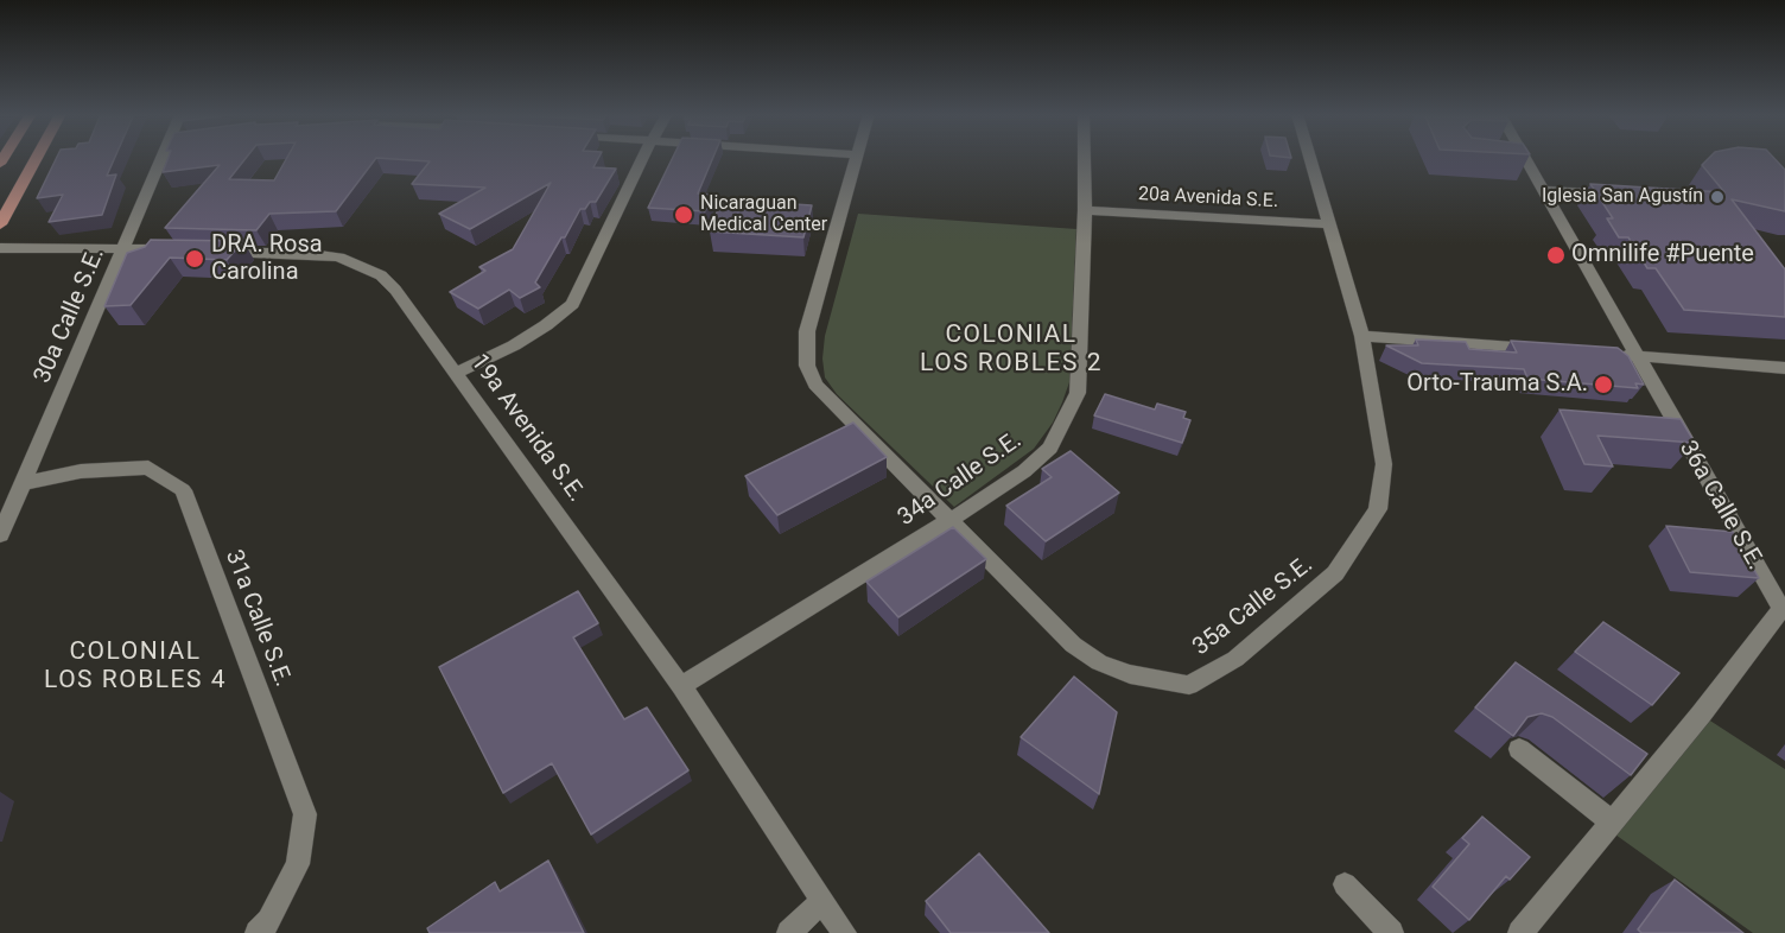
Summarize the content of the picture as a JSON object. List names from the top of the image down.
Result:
{
  "streets": {
    "street": [
      "20a Avenida S.E.",
      "30a Calle S.E.",
      "19a Avenida S.E.",
      "34a Calle S.E.",
      "36a Calle S.E.",
      "35a Calle S.E.",
      "31a Calle S.E."
    ]
  },
  "crossings": [
    ["20a Avenida S.E.", "34a Calle S.E."],
    ["20a Avenida S.E.", "35a Calle S.E."],
    ["30a Calle S.E.", "31a Calle S.E."],
    ["19a Avenida S.E.", "34a Calle S.E."],
    ["34a Calle S.E.", "35a Calle S.E."]
  ],
  "districts": ["COLONIAL LOS ROBLES 2", "COLONIAL LOS ROBLES 4"],
  "places": [
    "Iglesia San Agustín",
    "Nicaraguan Medical Center",
    "Omnilife #Puente",
    "DRA. Rosa Carolina",
    "Orto-Trauma S.A."
  ]
}
